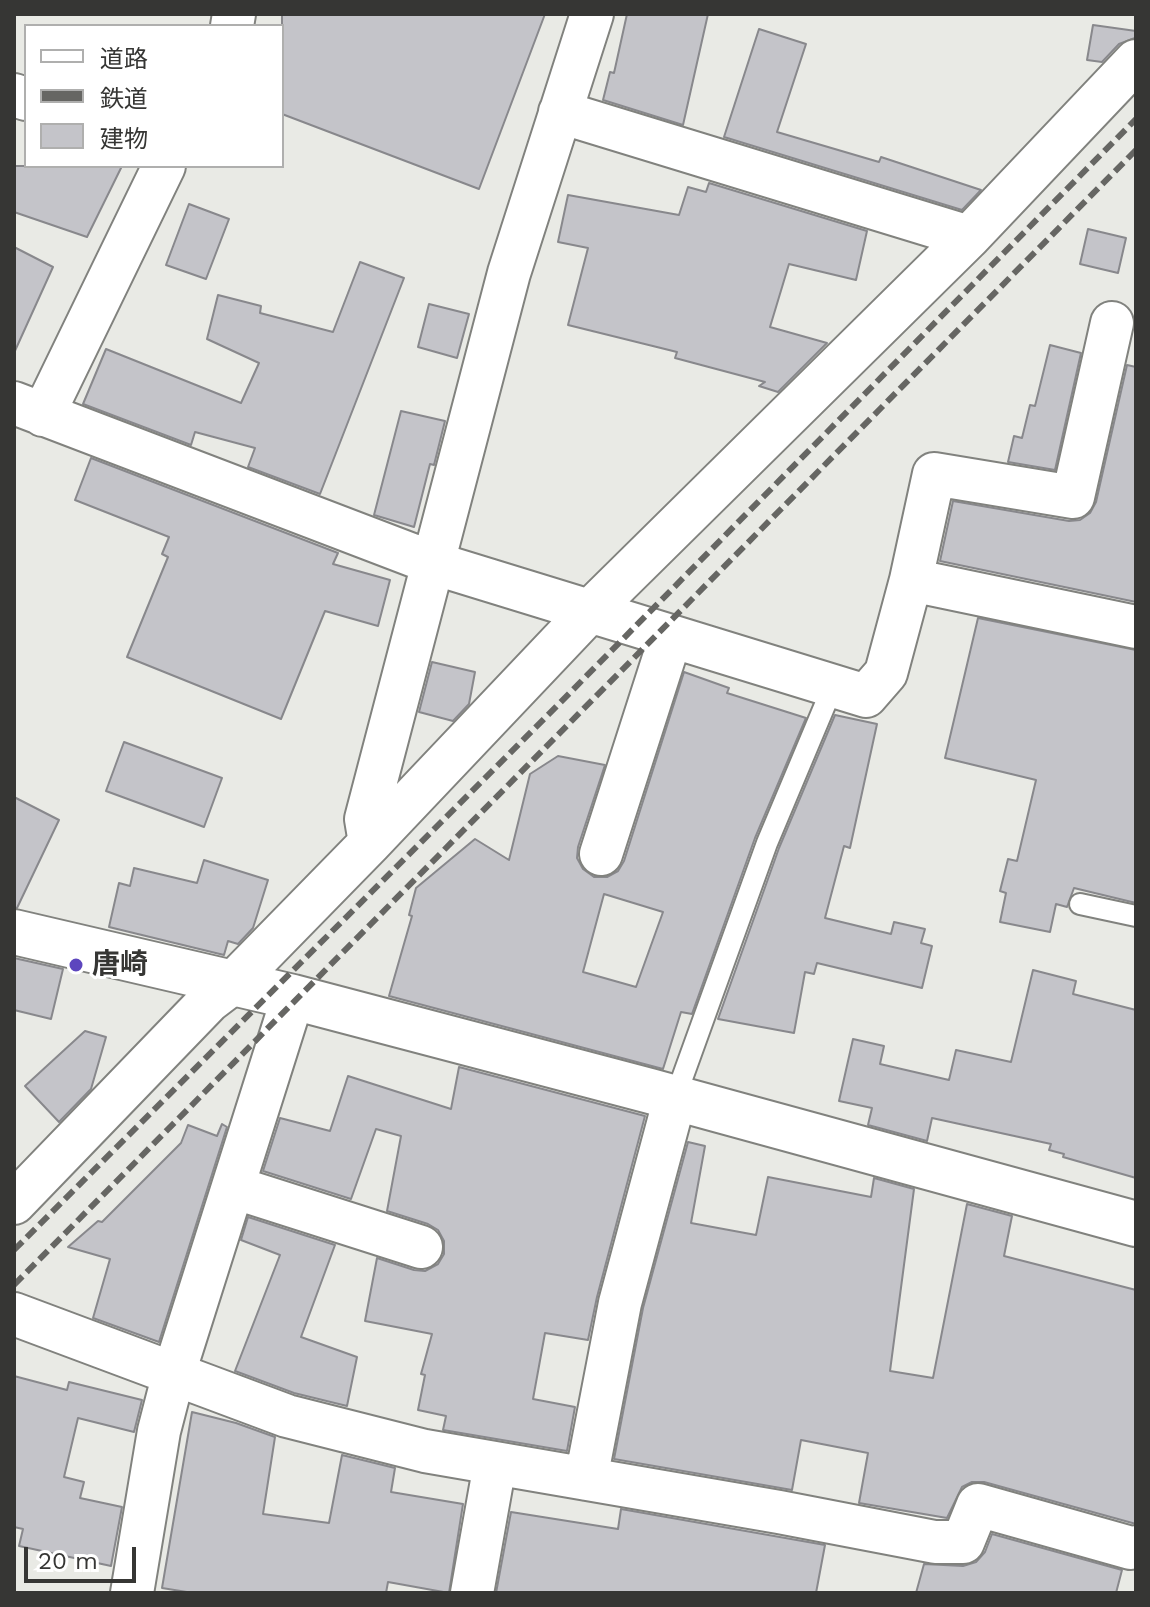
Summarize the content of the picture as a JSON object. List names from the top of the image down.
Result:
{
  "places": ["唐崎"],
  "legend": ["道路", "鉄道", "建物"],
  "scale_bar": "20 m"
}
